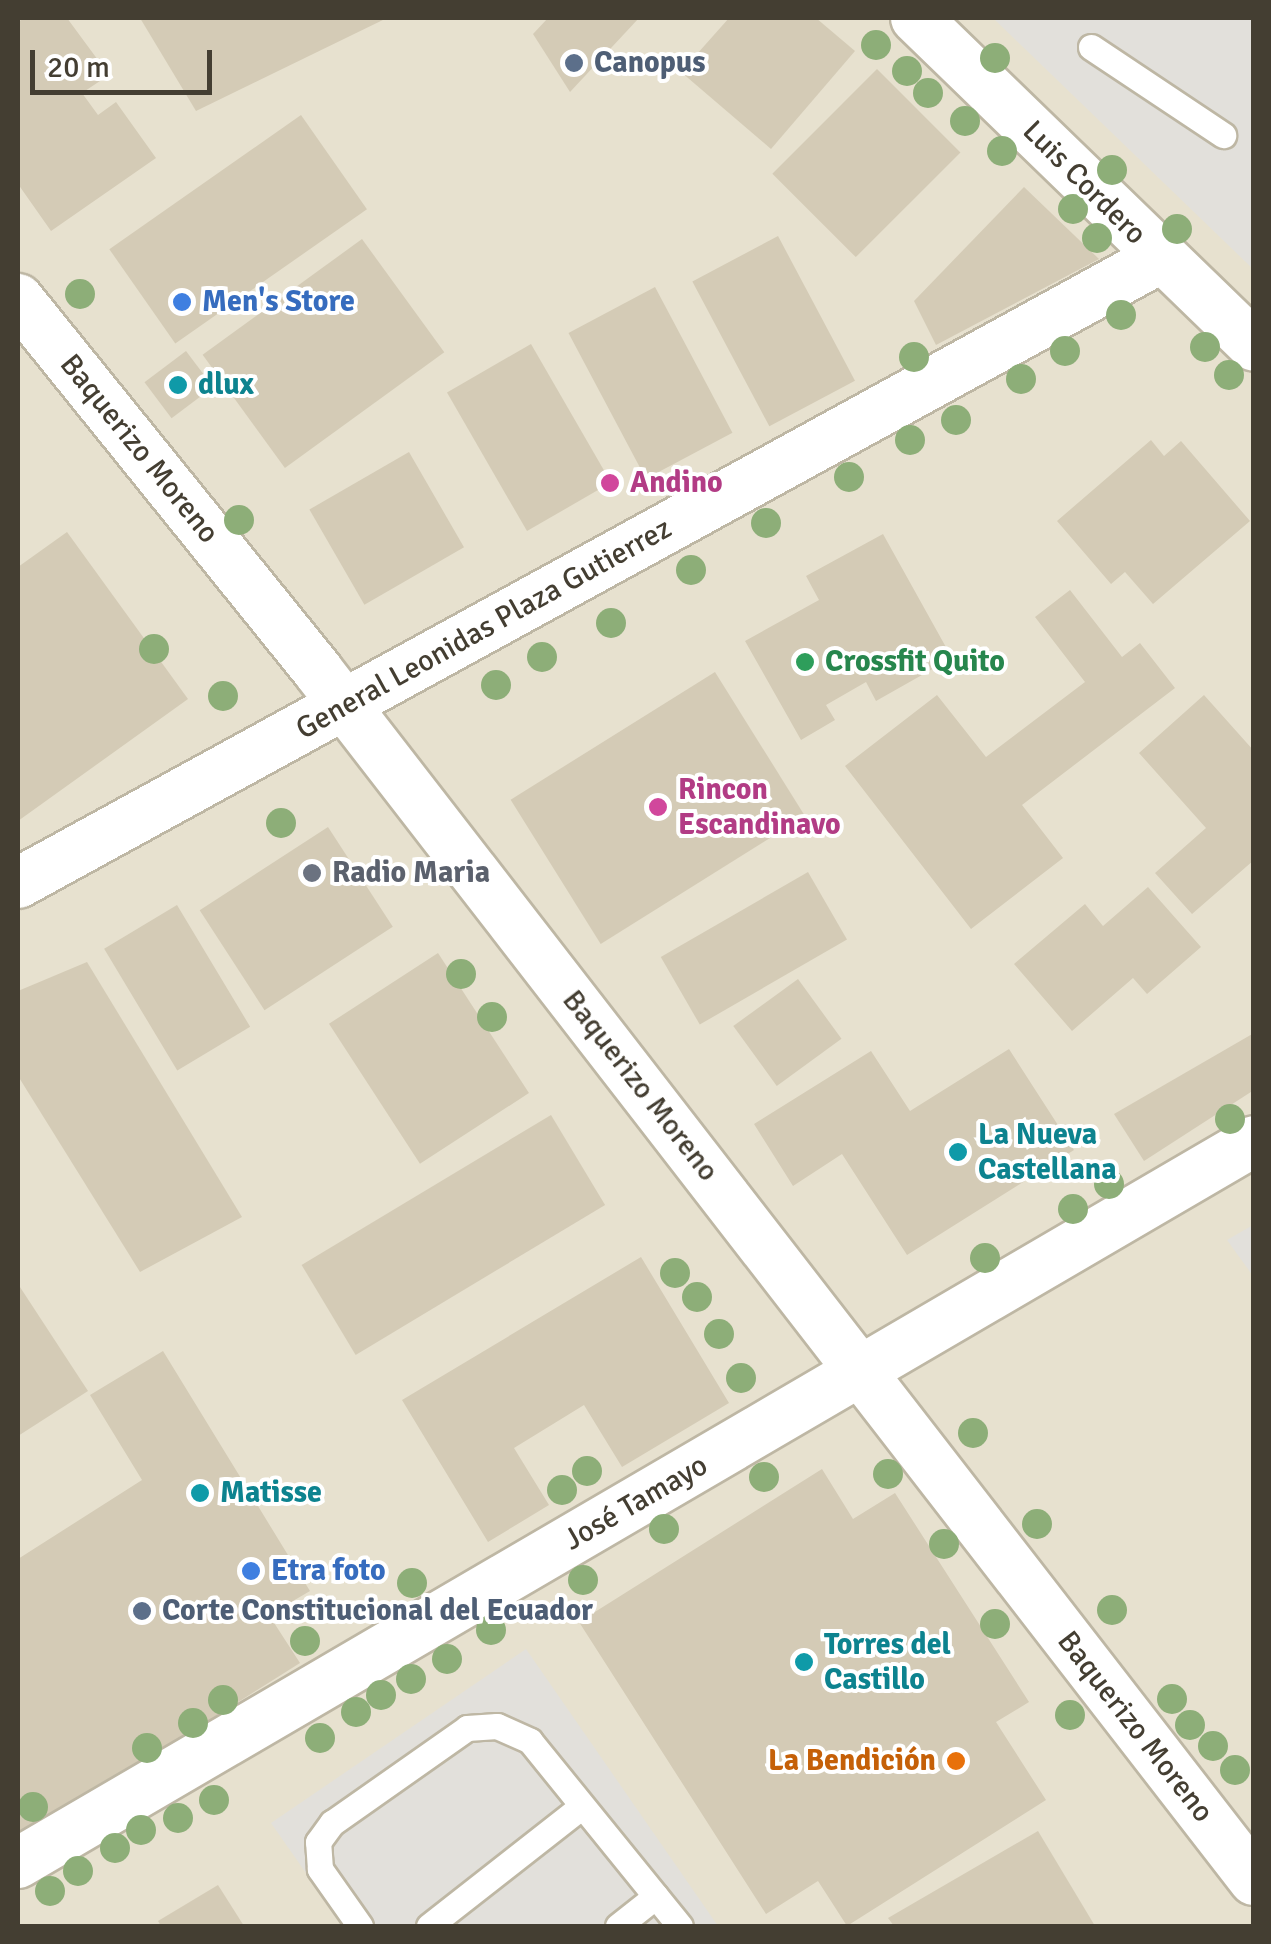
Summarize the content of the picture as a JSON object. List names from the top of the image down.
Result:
{
  "streets": {
    "street": [
      "Luis Cordero",
      "Baquerizo Moreno",
      "General Leonidas Plaza Gutierrez",
      "José Tamayo"
    ]
  },
  "crossings": [
    ["Luis Cordero", "General Leonidas Plaza Gutierrez"],
    ["Baquerizo Moreno", "General Leonidas Plaza Gutierrez"],
    ["Baquerizo Moreno", "José Tamayo"]
  ],
  "places": [
    "Canopus",
    "Men's Store",
    "dlux",
    "Andino",
    "Crossfit Quito",
    "Rincon Escandinavo",
    "Radio Maria",
    "La Nueva Castellana",
    "Matisse",
    "Etra foto",
    "Corte Constitucional del Ecuador",
    "Torres del Castillo",
    "La Bendición"
  ],
  "scale_bar": "20 m"
}
